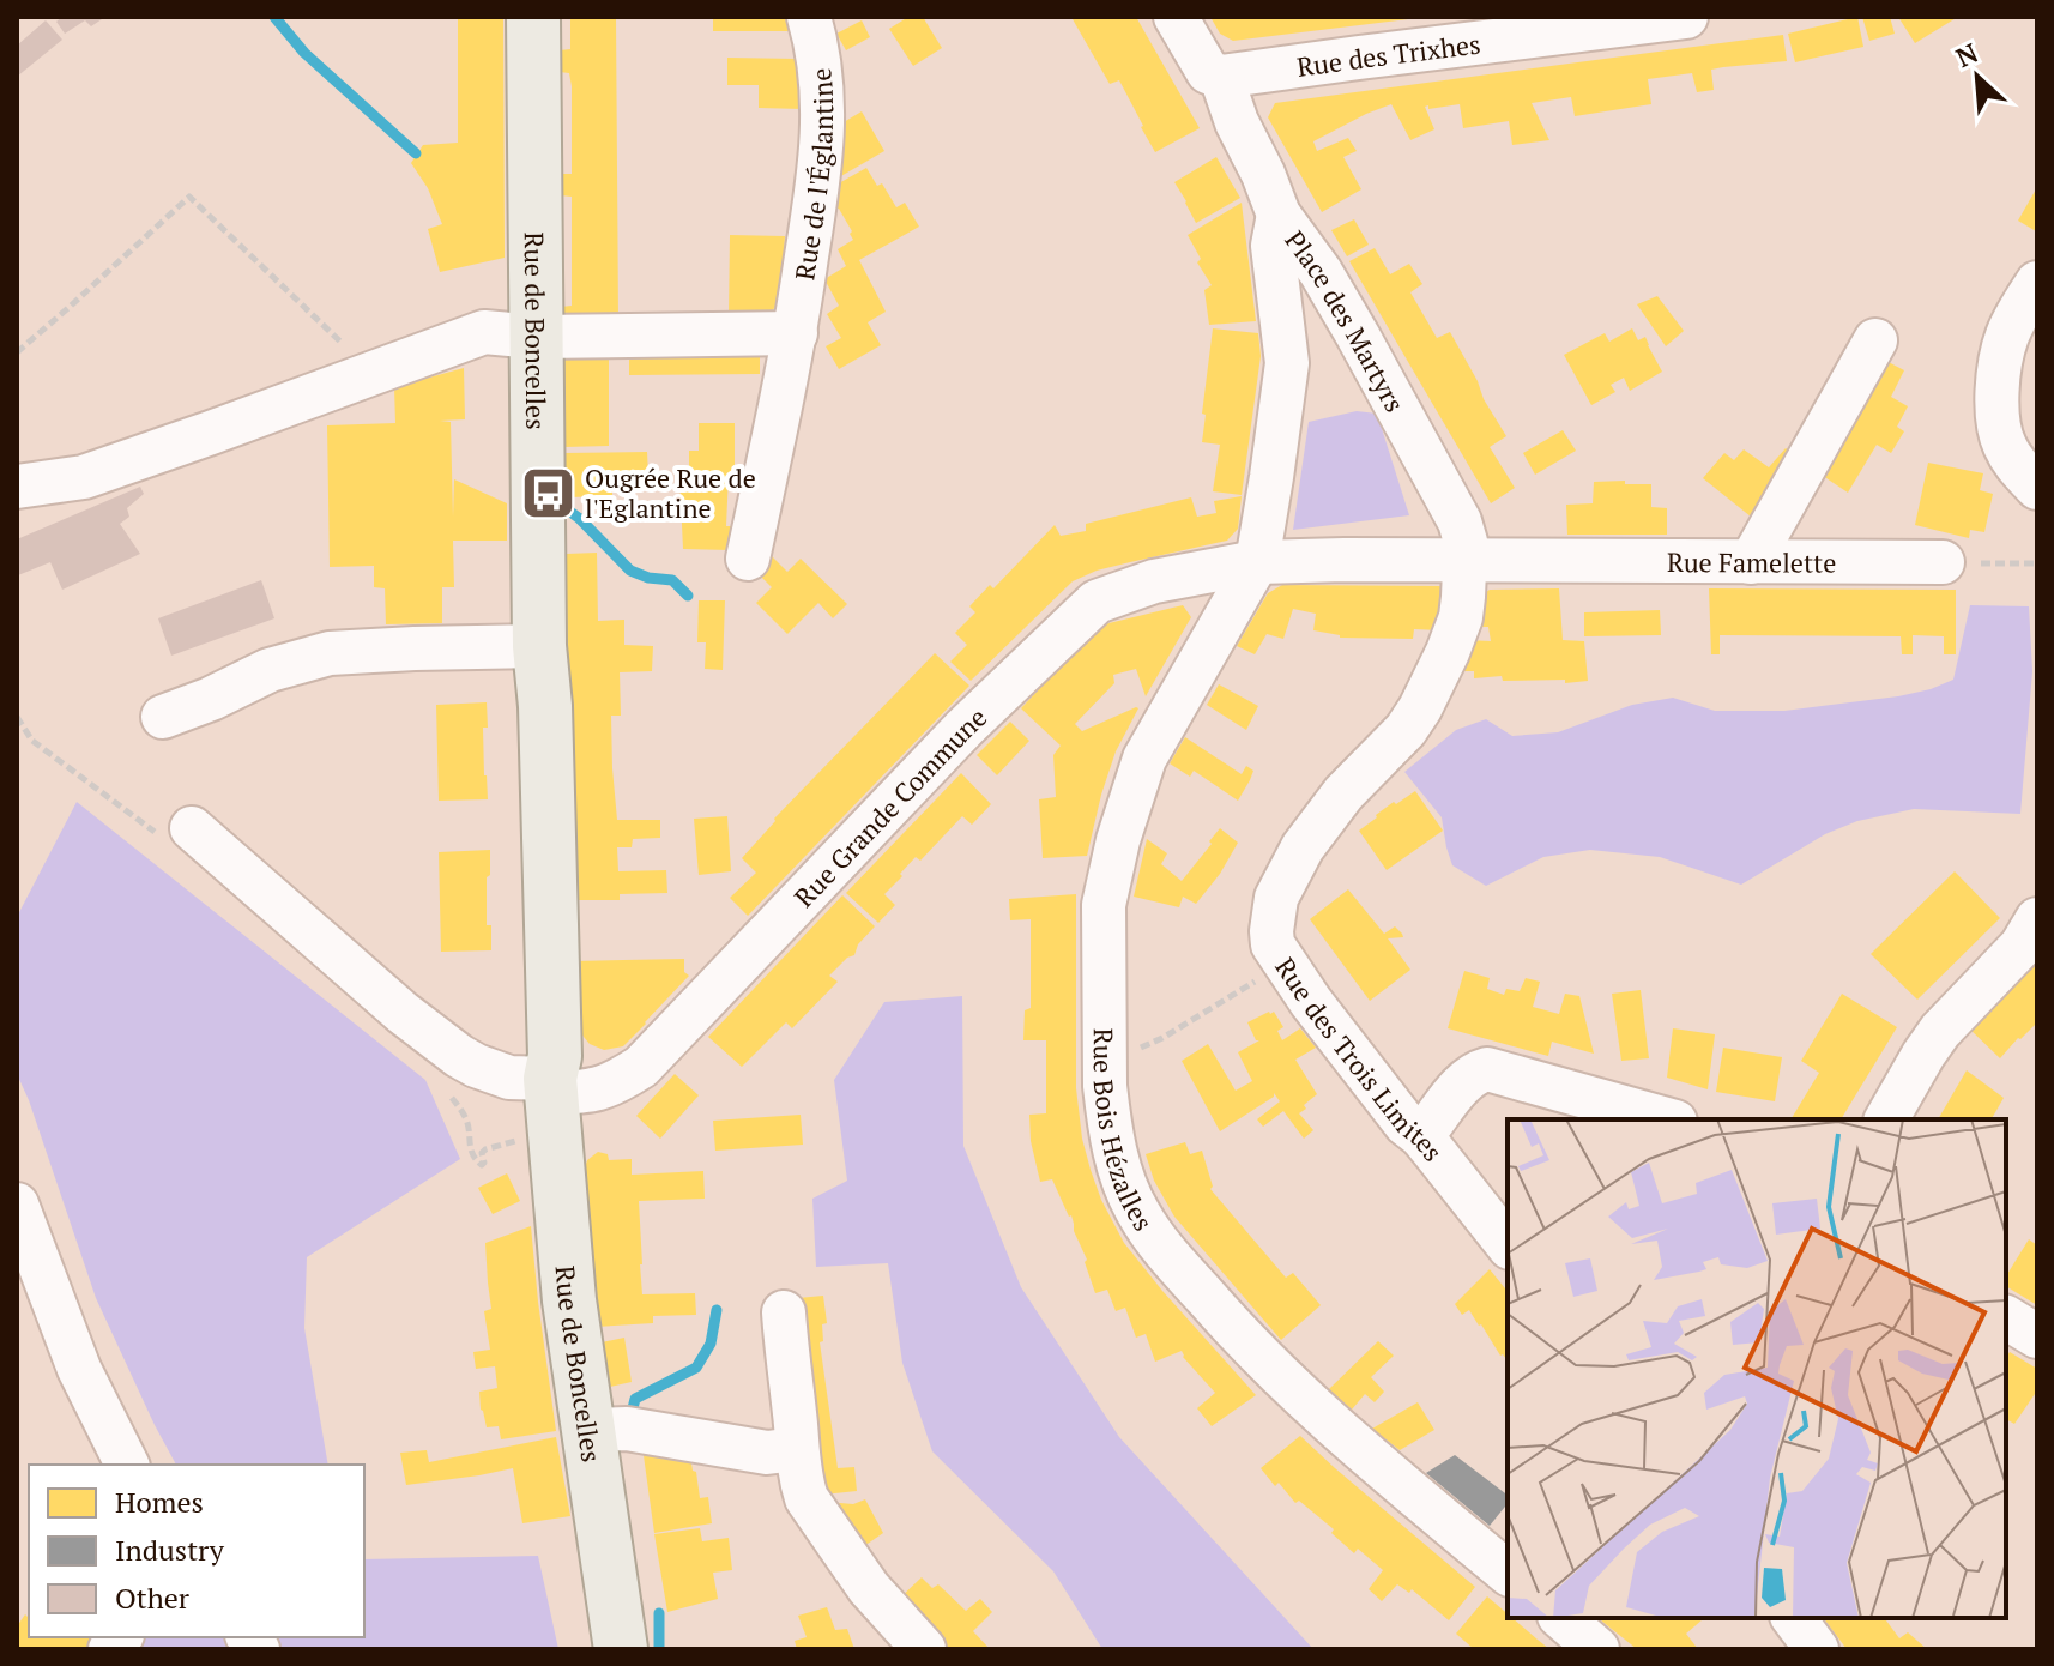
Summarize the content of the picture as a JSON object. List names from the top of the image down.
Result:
{
  "streets": {
    "main road": ["Rue de Boncelles"],
    "street": [
      "Rue des Trixhes",
      "Rue de l'Églantine",
      "Place des Martyrs",
      "Rue Famelette",
      "Rue Grande Commune",
      "Rue des Trois Limites",
      "Rue Bois Hézalles"
    ]
  },
  "crossings": [
    ["Place des Martyrs", "Rue Famelette"],
    ["Place des Martyrs", "Rue Grande Commune"],
    ["Place des Martyrs", "Rue des Trois Limites"],
    ["Place des Martyrs", "Rue Bois Hézalles"],
    ["Rue de Boncelles", "Rue Grande Commune"],
    ["Rue Famelette", "Rue des Trois Limites"],
    ["Rue Grande Commune", "Rue Bois Hézalles"]
  ],
  "places": {
    "bus stop": ["Ougrée Rue de l'Eglantine"]
  },
  "legend": ["Homes", "Industry", "Other"],
  "north": "top left"
}
